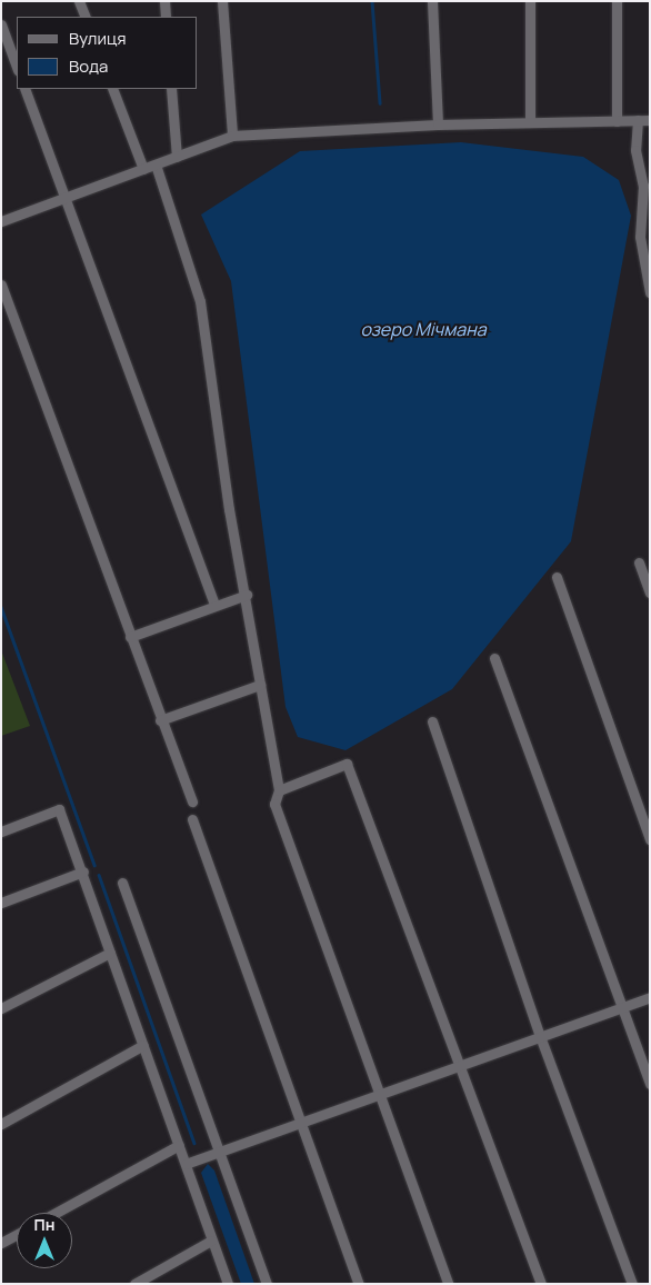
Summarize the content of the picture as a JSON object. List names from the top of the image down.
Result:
{
  "water": ["озеро Мічмана"],
  "legend": ["Вулиця", "Вода"],
  "north": "top"
}
